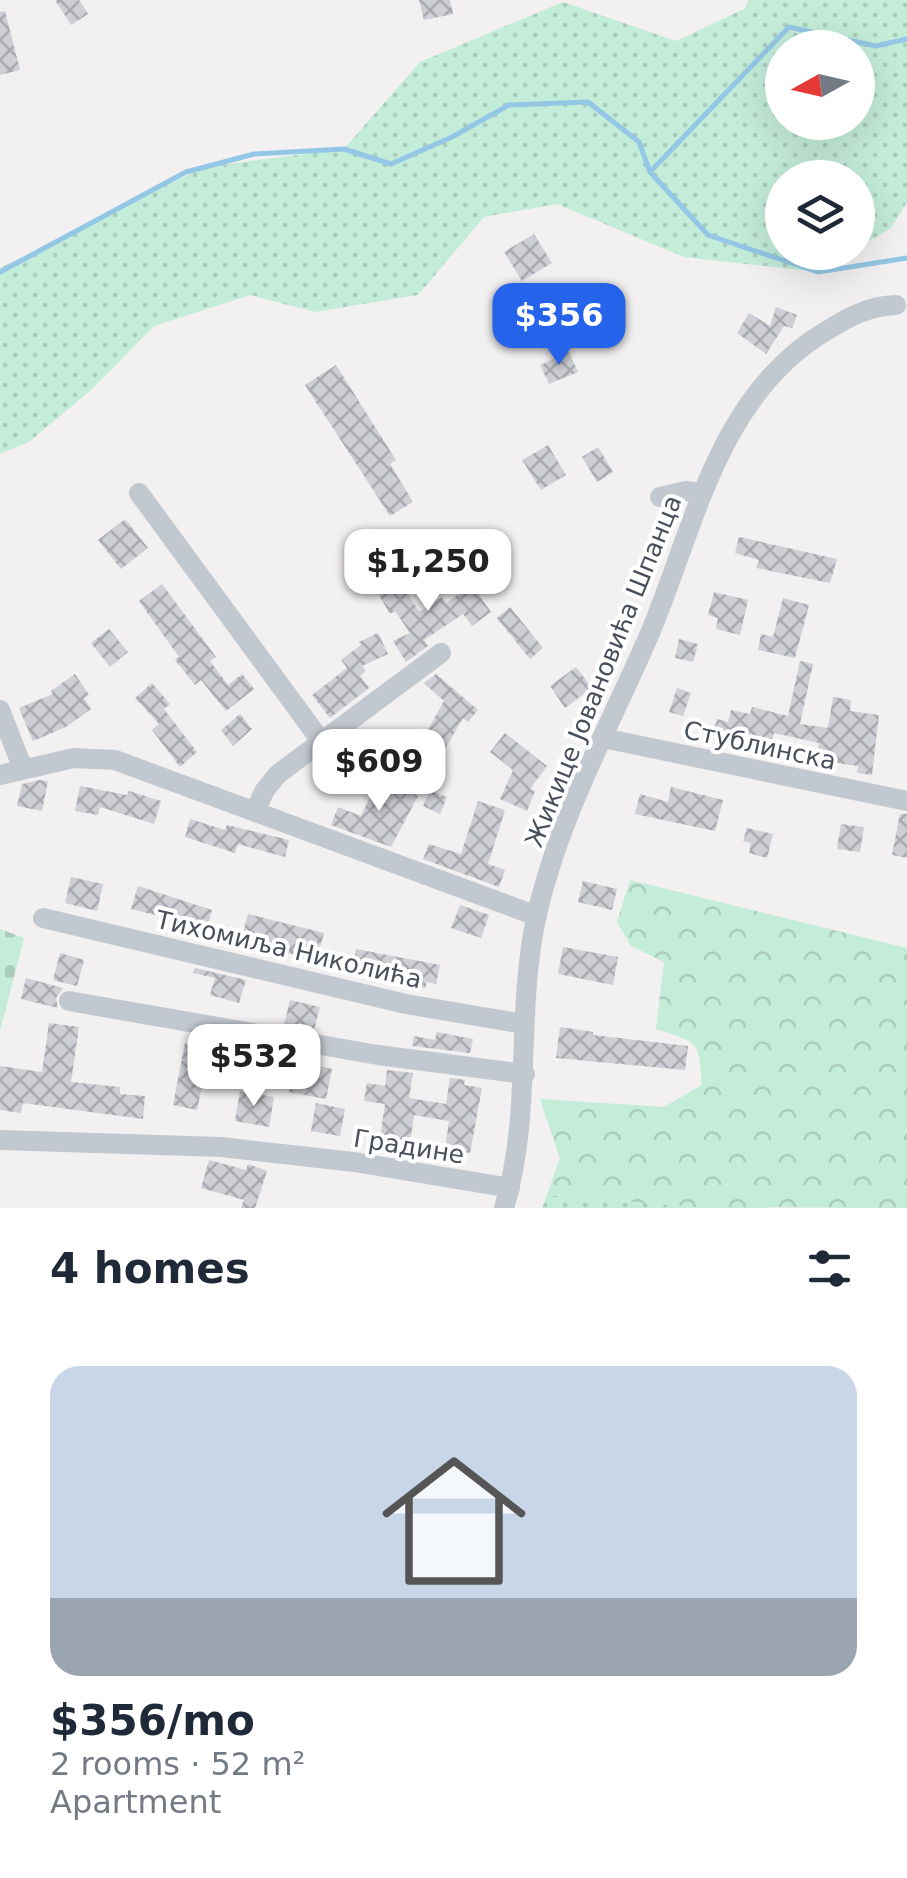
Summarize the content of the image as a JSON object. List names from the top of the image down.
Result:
{
  "streets": {
    "street": [
      "Жикице Јовановића Шпанца",
      "Стублинска",
      "Тихомиља Николића",
      "Градине"
    ]
  },
  "crossings": [
    ["Жикице Јовановића Шпанца", "Стублинска"],
    ["Жикице Јовановића Шпанца", "Тихомиља Николића"],
    ["Жикице Јовановића Шпанца", "Градине"]
  ],
  "north": "left",
  "page": {
    "price": [
      "$356",
      "$1,250",
      "$609",
      "$532"
    ],
    "heading": "4 homes",
    "list": [
      {
        "name": "$356/mo",
        "note": "2 rooms · 52 m² · Apartment"
      }
    ]
  }
}
